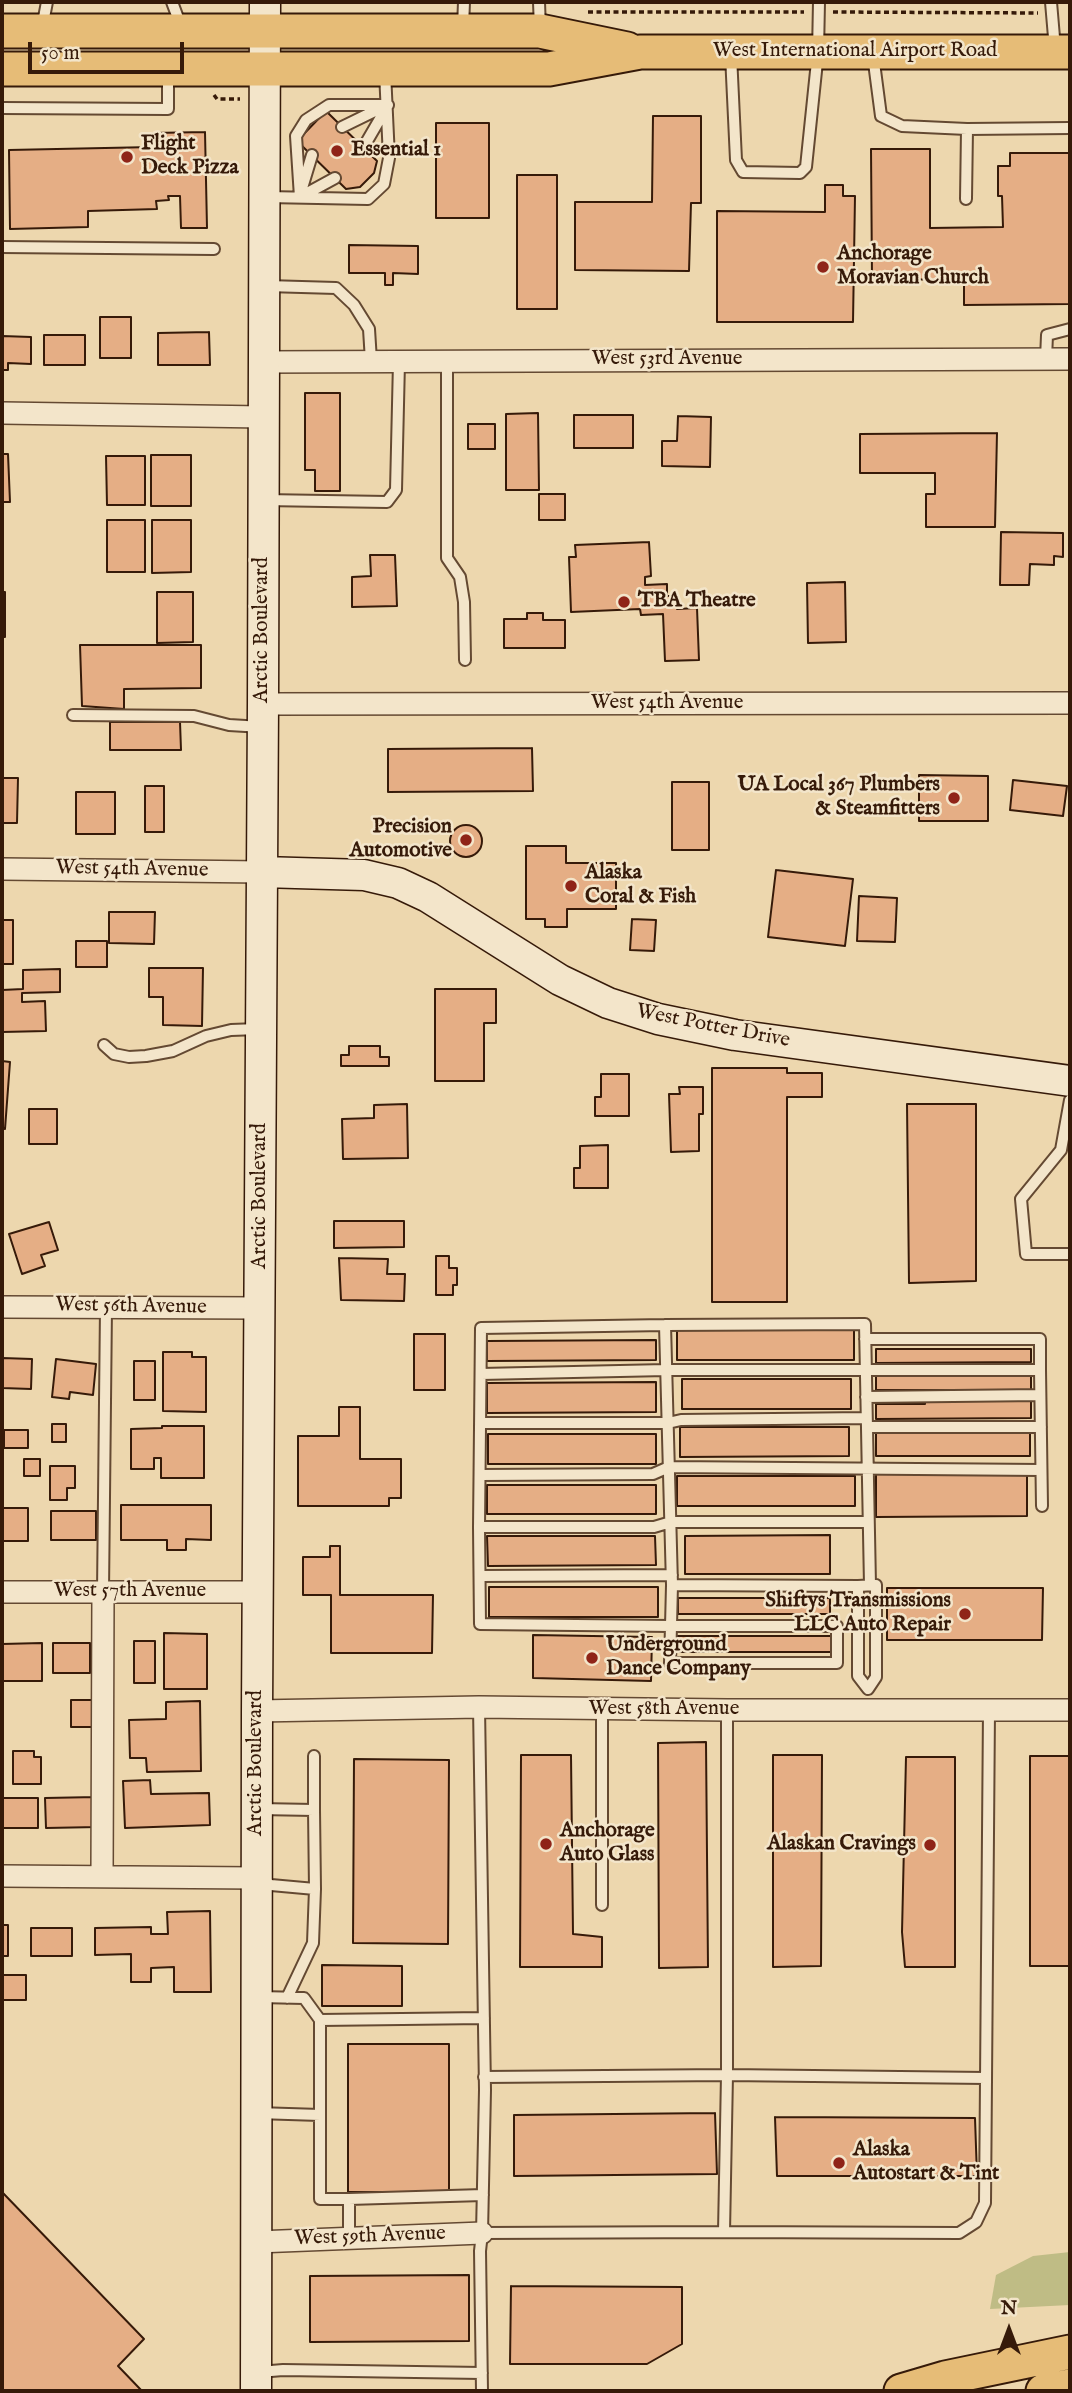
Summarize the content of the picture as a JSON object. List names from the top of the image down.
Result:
{
  "streets": {
    "main road": ["West International Airport Road", "Arctic Boulevard", "West Potter Drive"],
    "street": [
      "West 53rd Avenue",
      "West 54th Avenue",
      "West 56th Avenue",
      "West 57th Avenue",
      "West 58th Avenue",
      "West 59th Avenue"
    ]
  },
  "crossings": [
    ["West International Airport Road", "Arctic Boulevard"],
    ["West 53rd Avenue", "Arctic Boulevard"],
    ["Arctic Boulevard", "West 54th Avenue"],
    ["Arctic Boulevard", "West Potter Drive"],
    ["Arctic Boulevard", "West 56th Avenue"],
    ["Arctic Boulevard", "West 57th Avenue"],
    ["Arctic Boulevard", "West 58th Avenue"],
    ["Arctic Boulevard", "West 59th Avenue"],
    ["West 54th Avenue", "West Potter Drive"]
  ],
  "places": [
    "Essential 1",
    "Flight Deck Pizza",
    "Anchorage Moravian Church",
    "TBA Theatre",
    "UA Local 367 Plumbers & Steamfitters",
    "Precision Automotive",
    "Alaska Coral & Fish",
    "Shiftys Transmissions LLC Auto Repair",
    "Underground Dance Company",
    "Anchorage Auto Glass",
    "Alaskan Cravings",
    "Alaska Autostart & Tint"
  ],
  "scale_bar": "50 m",
  "north": "top"
}
